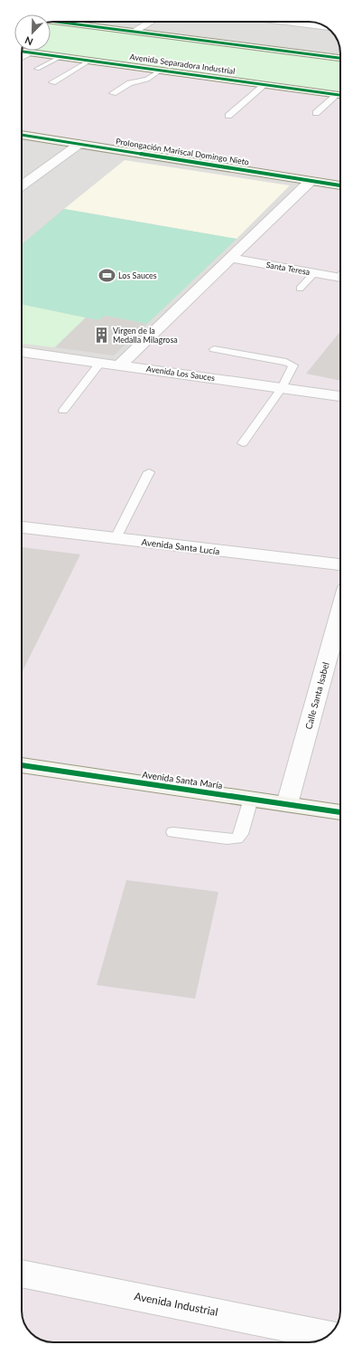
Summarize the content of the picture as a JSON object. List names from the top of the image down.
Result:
{
  "streets": {
    "main road": ["Avenida Separadora Industrial", "Prolongación Mariscal Domingo Nieto", "Avenida Santa María"],
    "street": [
      "Santa Teresa",
      "Avenida Los Sauces",
      "Avenida Santa Lucía",
      "Calle Santa Isabel",
      "Avenida Industrial"
    ]
  },
  "crossings": [
    ["Calle Santa Isabel", "Avenida Santa María"]
  ],
  "places": {
    "sports": ["Los Sauces"],
    "building": ["Virgen de la Medalla Milagrosa"]
  },
  "north": "bottom left"
}
